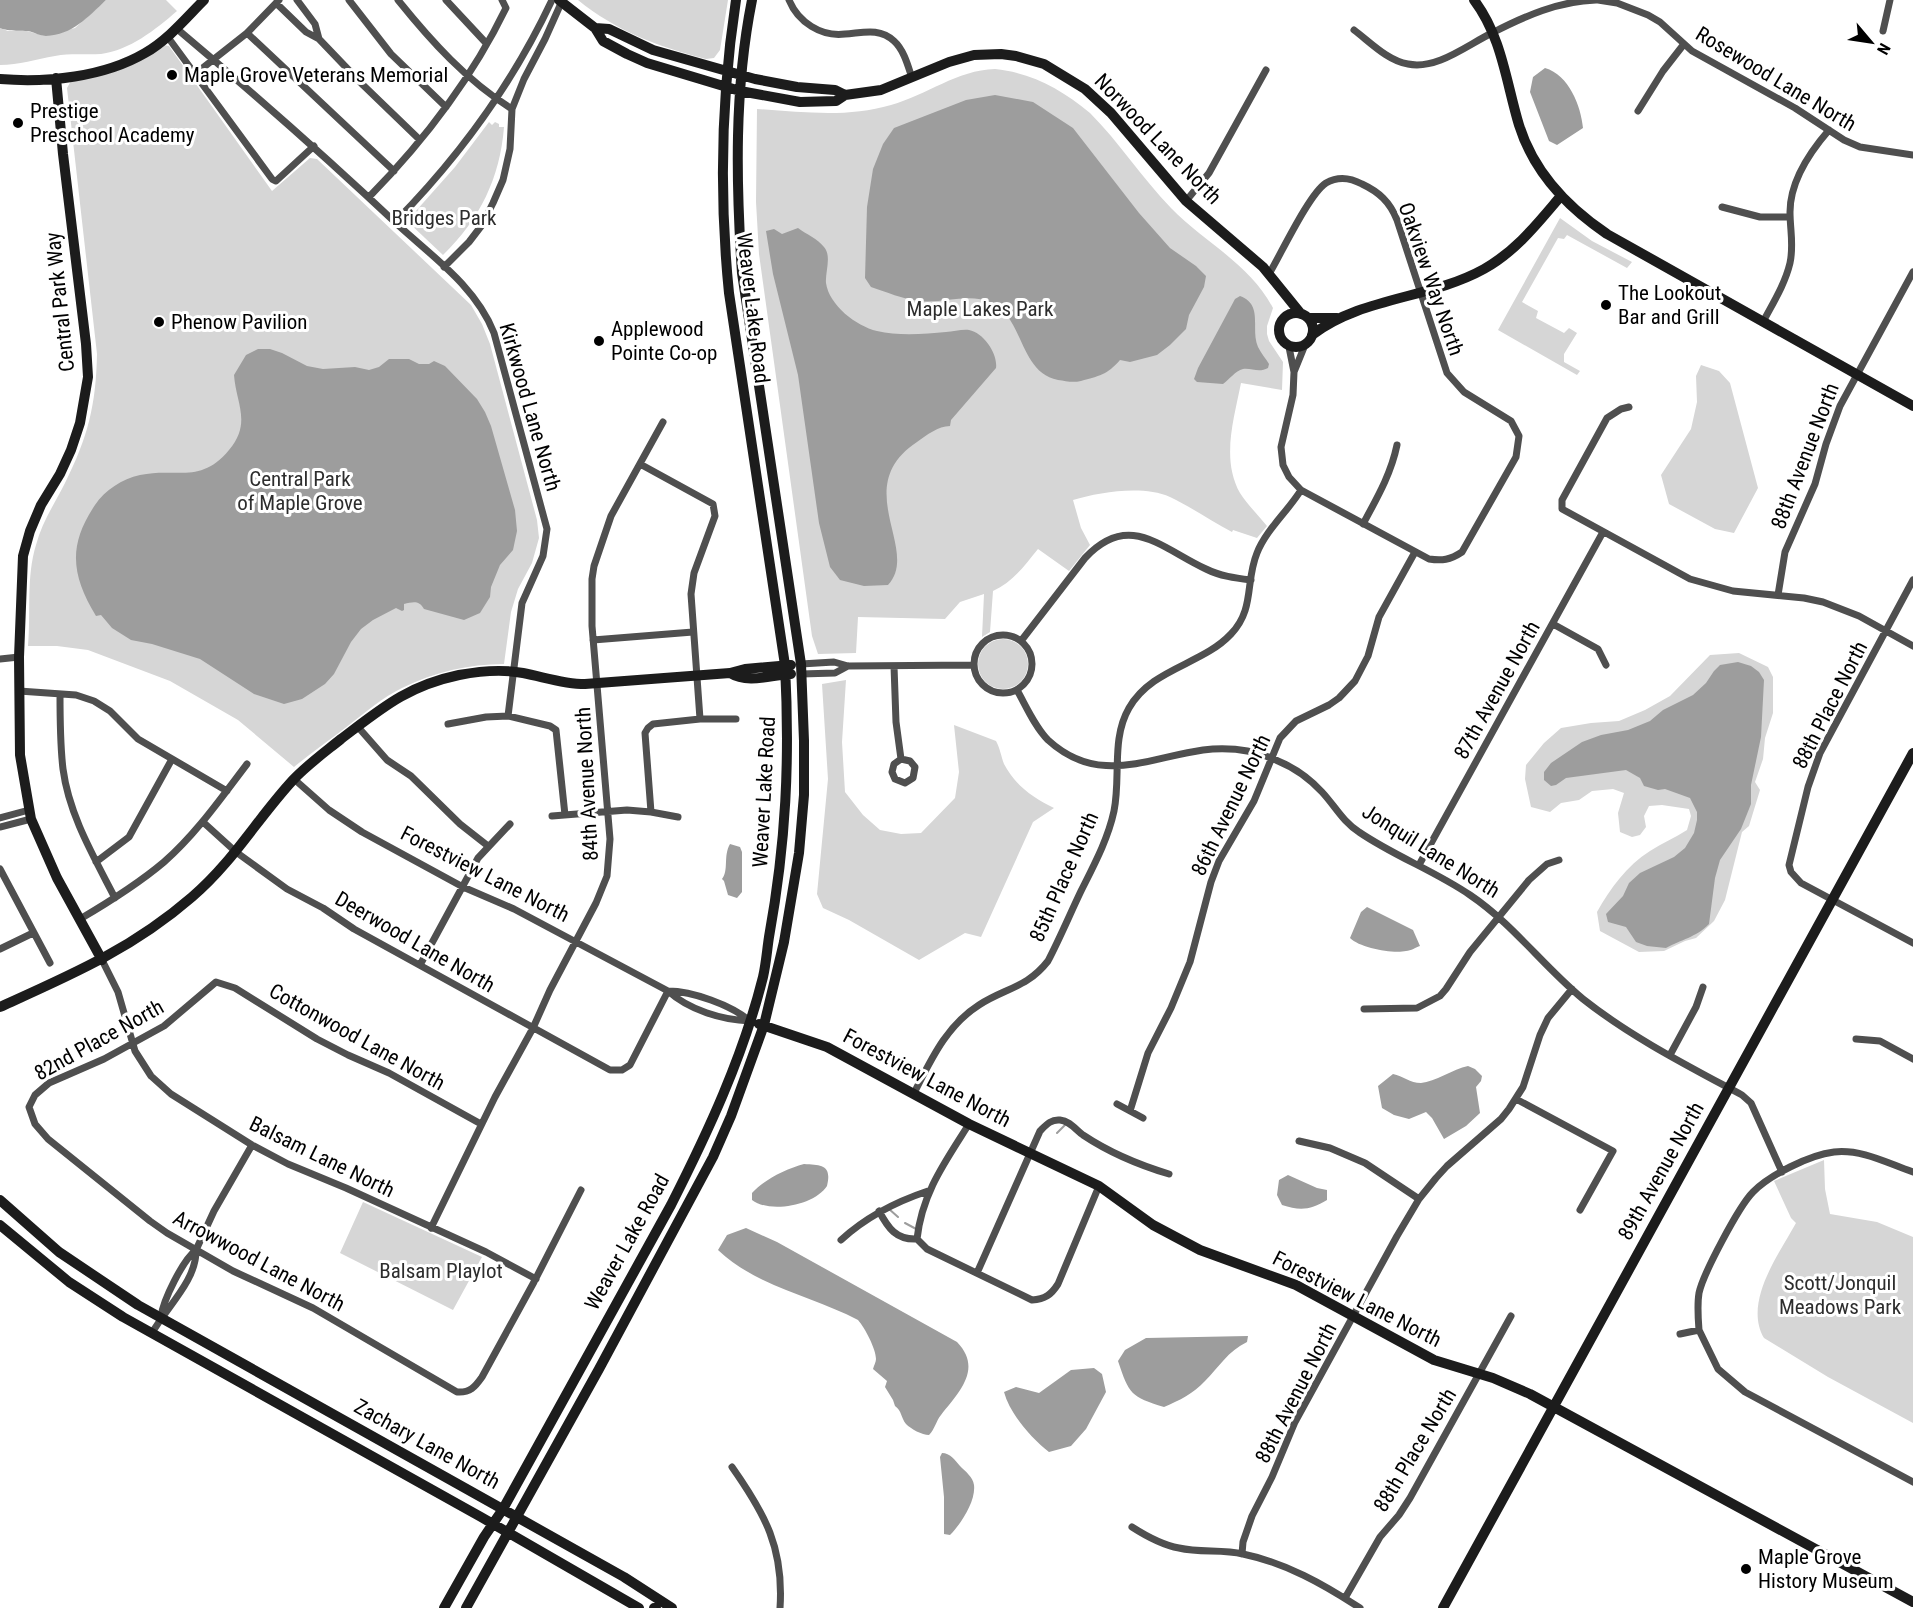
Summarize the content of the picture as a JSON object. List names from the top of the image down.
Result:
{
  "streets": {
    "street": [
      "Rosewood Lane North",
      "Norwood Lane North",
      "Oakview Way North",
      "Central Park Way",
      "Weaver Lake Road",
      "Kirkwood Lane North",
      "88th Avenue North",
      "87th Avenue North",
      "88th Place North",
      "84th Avenue North",
      "86th Avenue North",
      "Jonquil Lane North",
      "Forestview Lane North",
      "85th Place North",
      "Deerwood Lane North",
      "Cottonwood Lane North",
      "82nd Place North",
      "Balsam Lane North",
      "89th Avenue North",
      "Arrowwood Lane North",
      "Zachary Lane North"
    ]
  },
  "crossings": [
    ["Norwood Lane North", "Oakview Way North"],
    ["Norwood Lane North", "Weaver Lake Road"],
    ["Oakview Way North", "86th Avenue North"],
    ["Central Park Way", "Balsam Lane North"],
    ["Weaver Lake Road", "Forestview Lane North"],
    ["Weaver Lake Road", "Zachary Lane North"],
    ["88th Avenue North", "Jonquil Lane North"],
    ["88th Avenue North", "Forestview Lane North"],
    ["87th Avenue North", "Jonquil Lane North"],
    ["88th Place North", "Forestview Lane North"],
    ["88th Place North", "89th Avenue North"],
    ["84th Avenue North", "Forestview Lane North"],
    ["84th Avenue North", "Deerwood Lane North"],
    ["84th Avenue North", "Cottonwood Lane North"],
    ["84th Avenue North", "Balsam Lane North"],
    ["86th Avenue North", "Jonquil Lane North"],
    ["Jonquil Lane North", "85th Place North"],
    ["Jonquil Lane North", "89th Avenue North"],
    ["Forestview Lane North", "85th Place North"],
    ["Forestview Lane North", "Deerwood Lane North"],
    ["Forestview Lane North", "89th Avenue North"],
    ["Cottonwood Lane North", "82nd Place North"],
    ["82nd Place North", "Balsam Lane North"],
    ["82nd Place North", "Arrowwood Lane North"],
    ["Balsam Lane North", "Arrowwood Lane North"]
  ],
  "parks": [
    "Bridges Park",
    "Maple Lakes Park",
    "Central Park of Maple Grove",
    "Balsam Playlot",
    "Scott/Jonquil Meadows Park"
  ],
  "places": [
    "Maple Grove Veterans Memorial",
    "Prestige Preschool Academy",
    "The Lookout Bar and Grill",
    "Phenow Pavilion",
    "Applewood Pointe Co-op",
    "Maple Grove History Museum"
  ],
  "north": "bottom right"
}
